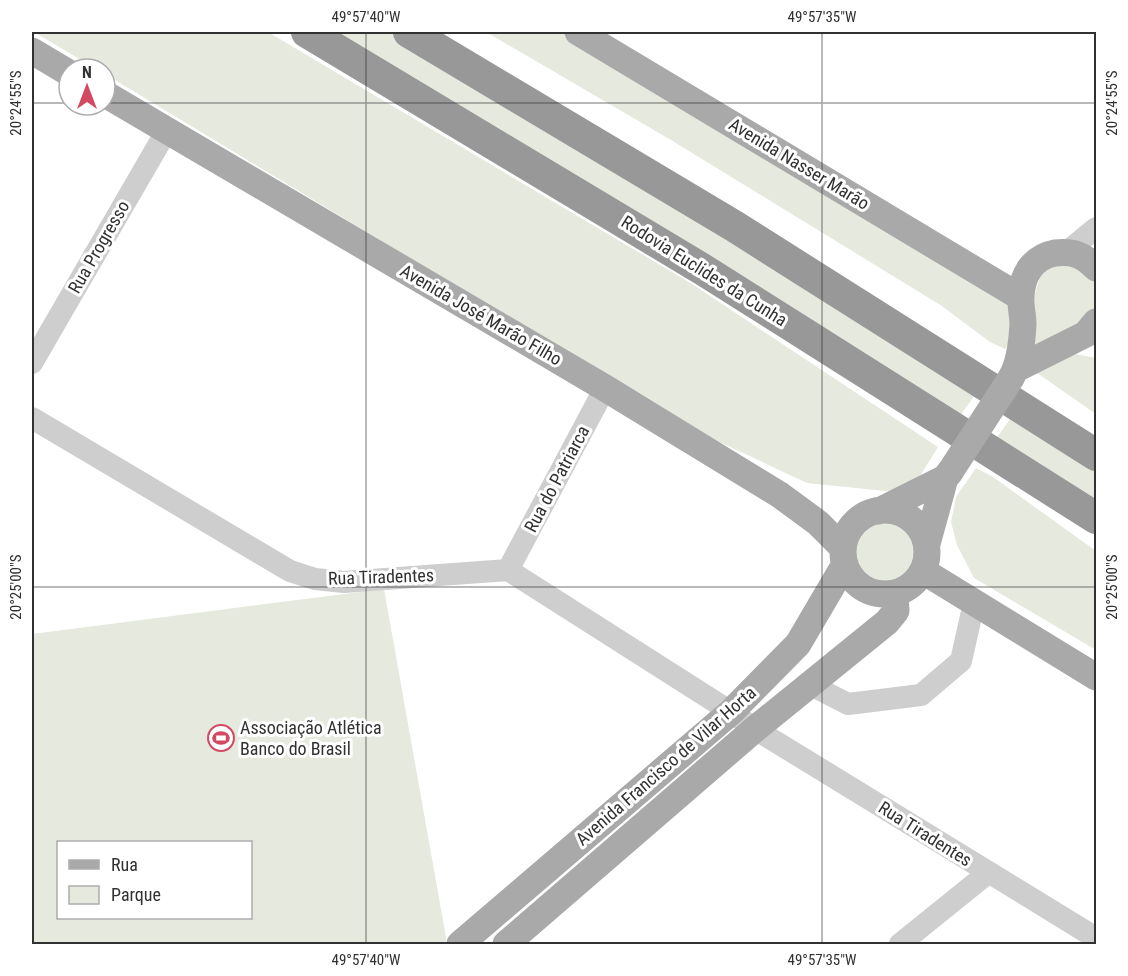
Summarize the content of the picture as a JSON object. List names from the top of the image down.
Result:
{
  "streets": {
    "highway": ["Rodovia Euclides da Cunha"],
    "main road": ["Avenida Nasser Marão", "Avenida José Marão Filho", "Avenida Francisco de Vilar Horta"],
    "street": ["Rua Progresso", "Rua do Patriarca", "Rua Tiradentes"]
  },
  "crossings": [
    ["Rua Progresso", "Avenida José Marão Filho"],
    ["Avenida José Marão Filho", "Rua do Patriarca"],
    ["Avenida José Marão Filho", "Avenida Francisco de Vilar Horta"],
    ["Rua do Patriarca", "Rua Tiradentes"],
    ["Rua Tiradentes", "Avenida Francisco de Vilar Horta"]
  ],
  "places": {
    "sports": ["Associação Atlética Banco do Brasil"]
  },
  "legend": ["Rua", "Parque"],
  "north": "top",
  "coordinates": [
    "49°57'40\"W",
    "49°57'35\"W",
    "20°24'55\"S",
    "20°25'00\"S"
  ]
}
